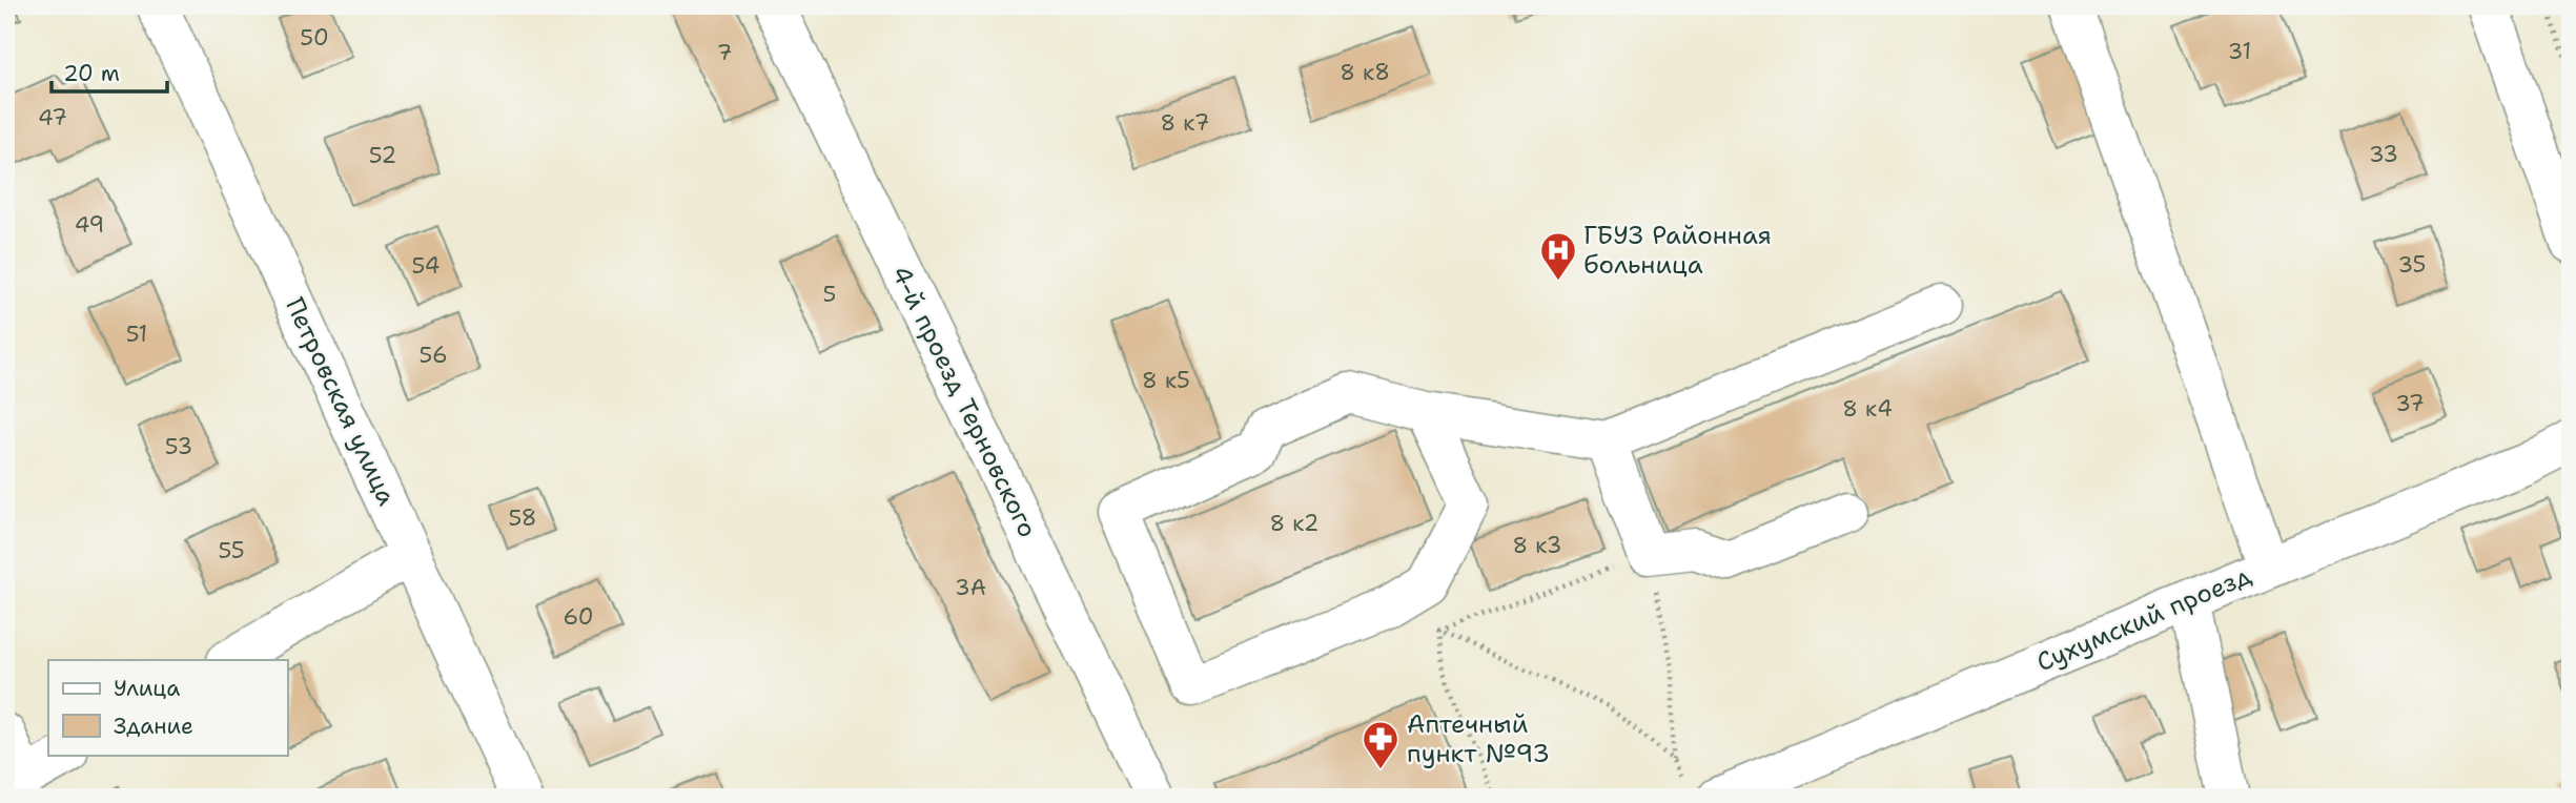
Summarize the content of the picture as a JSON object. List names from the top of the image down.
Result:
{
  "streets": {
    "street": ["Петровская улица", "4-й проезд Терновского", "Сухумский проезд"]
  },
  "places": {
    "hospital": ["ГБУЗ Районная больница"],
    "pharmacy": ["Аптечный пункт №93"]
  },
  "house_numbers": [
    "50",
    "31",
    "7",
    "8 к8",
    "47",
    "8 к7",
    "33",
    "52",
    "49",
    "35",
    "54",
    "5",
    "51",
    "56",
    "8 к5",
    "37",
    "8 к4",
    "53",
    "58",
    "8 к2",
    "8 к3",
    "55",
    "3А",
    "60"
  ],
  "legend": ["Улица", "Здание"],
  "scale_bar": "20 m"
}
